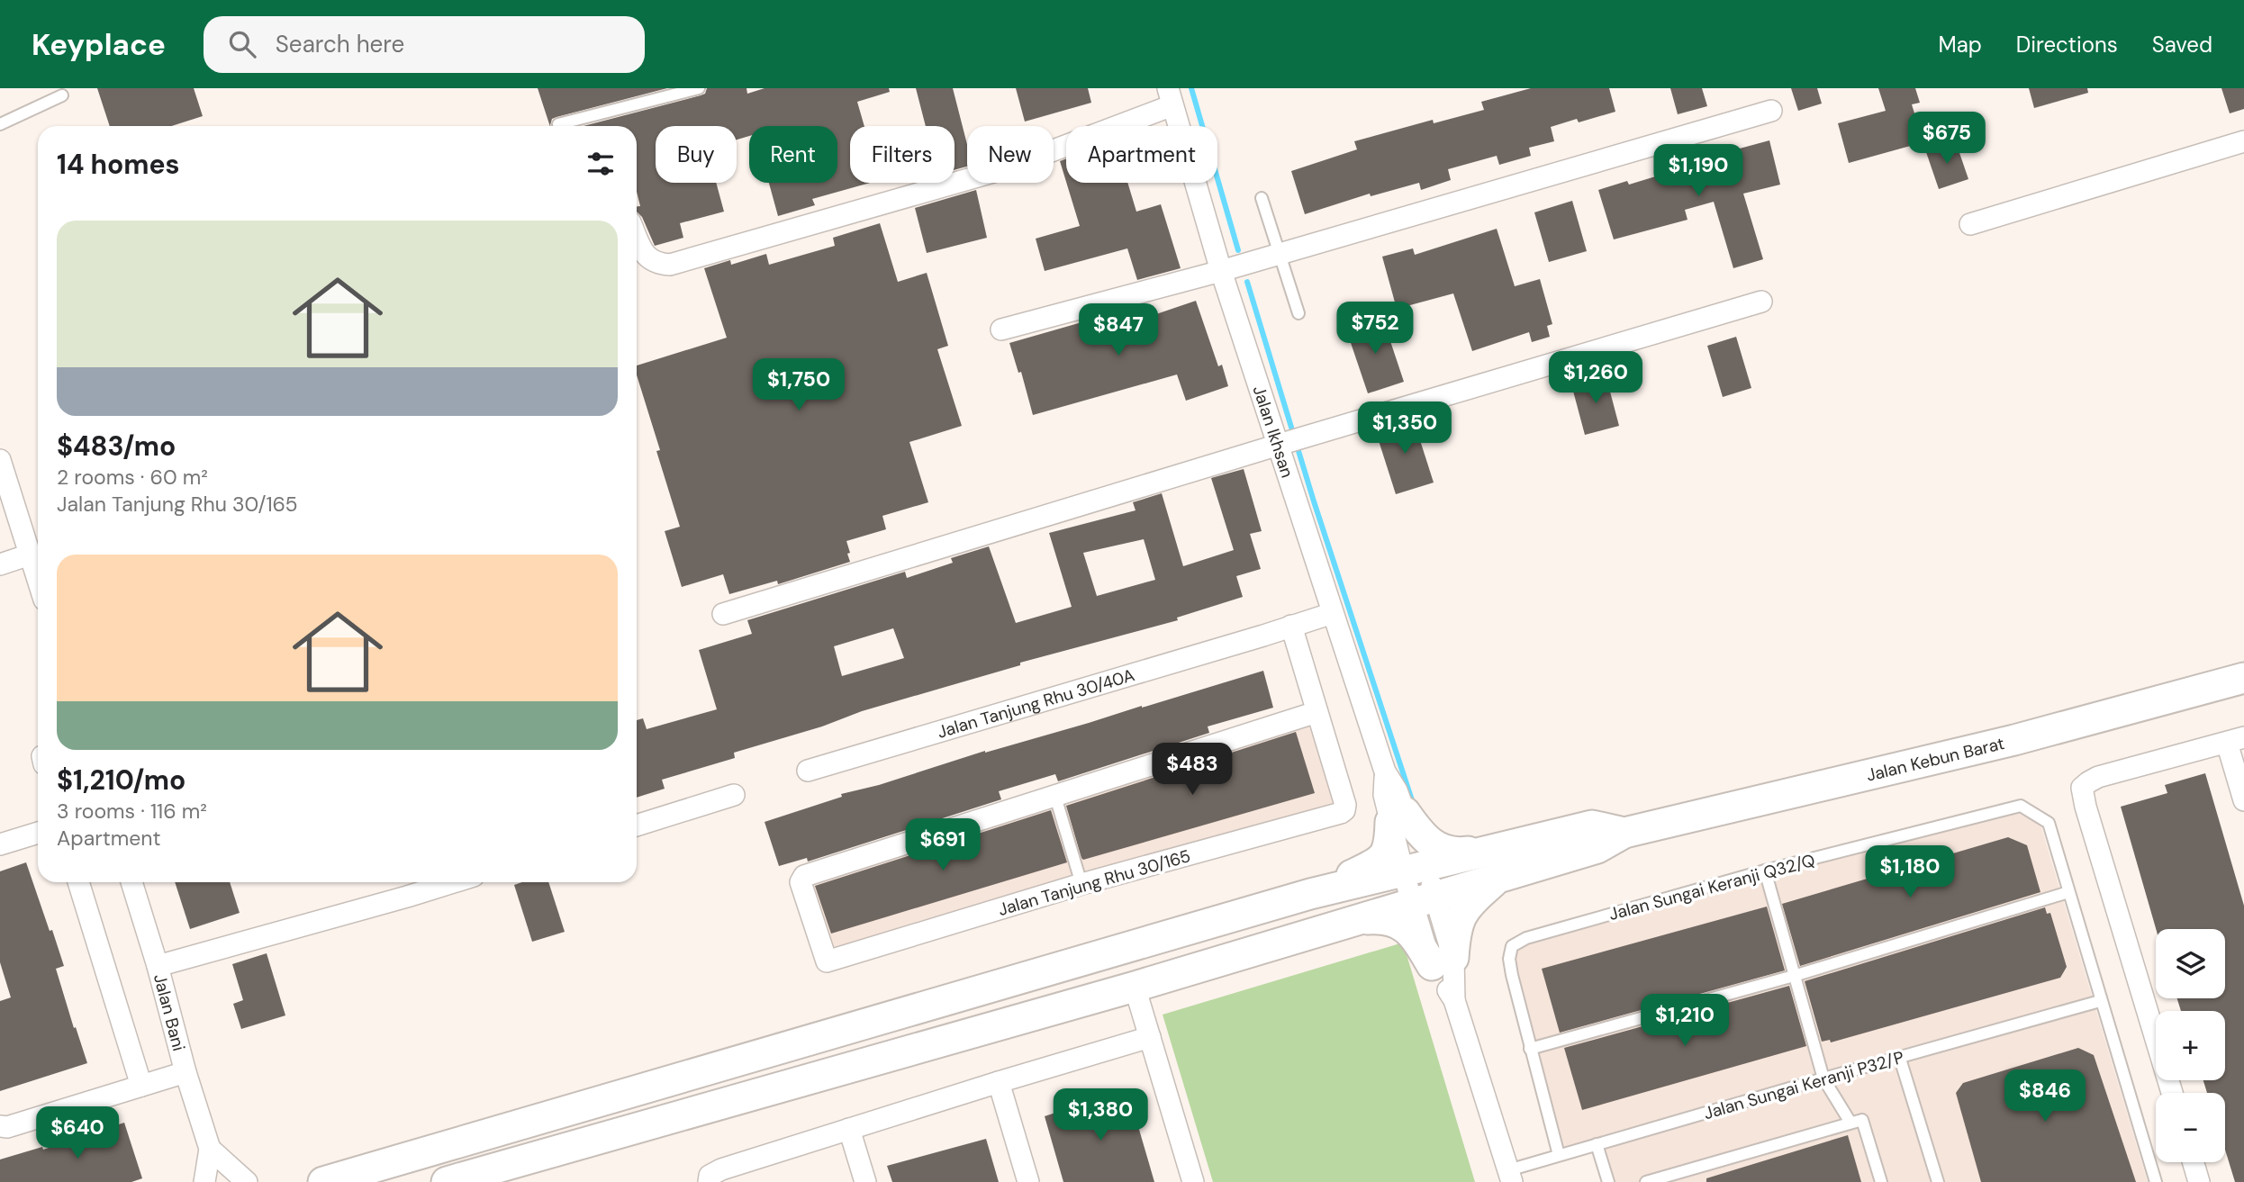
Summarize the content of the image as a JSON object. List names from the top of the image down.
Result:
{
  "streets": {
    "main road": ["Jalan Kebun Barat"],
    "street": [
      "Jalan Ikhsan",
      "Jalan Tanjung Rhu 30/40A",
      "Jalan Tanjung Rhu 30/165",
      "Jalan Bani"
    ],
    "lane": ["Jalan Sungai Keranji Q32/Q", "Jalan Sungai Keranji P32/P"]
  },
  "crossings": [
    ["Jalan Ikhsan", "Jalan Tanjung Rhu 30/40A"],
    ["Jalan Ikhsan", "Jalan Kebun Barat"],
    ["Jalan Ikhsan", "Jalan Sungai Keranji P32/P"],
    ["Jalan Sungai Keranji Q32/Q", "Jalan Sungai Keranji P32/P"]
  ],
  "page": {
    "header": "Keyplace",
    "search": "Search here",
    "nav": ["Map", "Directions", "Saved"],
    "price": [
      "$675",
      "$1,190",
      "$752",
      "$847",
      "$1,260",
      "$1,750",
      "$1,350",
      "$483",
      "$691",
      "$1,180",
      "$1,210",
      "$846",
      "$1,380",
      "$640"
    ],
    "chip": [
      "Buy",
      "Rent",
      "Filters",
      "New",
      "Apartment"
    ],
    "heading": "14 homes",
    "list": [
      {
        "name": "$483/mo",
        "note": "2 rooms · 60 m² · Jalan Tanjung Rhu 30/165"
      },
      {
        "name": "$1,210/mo",
        "note": "3 rooms · 116 m² · Apartment"
      }
    ],
    "map_buttons": ["+", "−"]
  }
}
